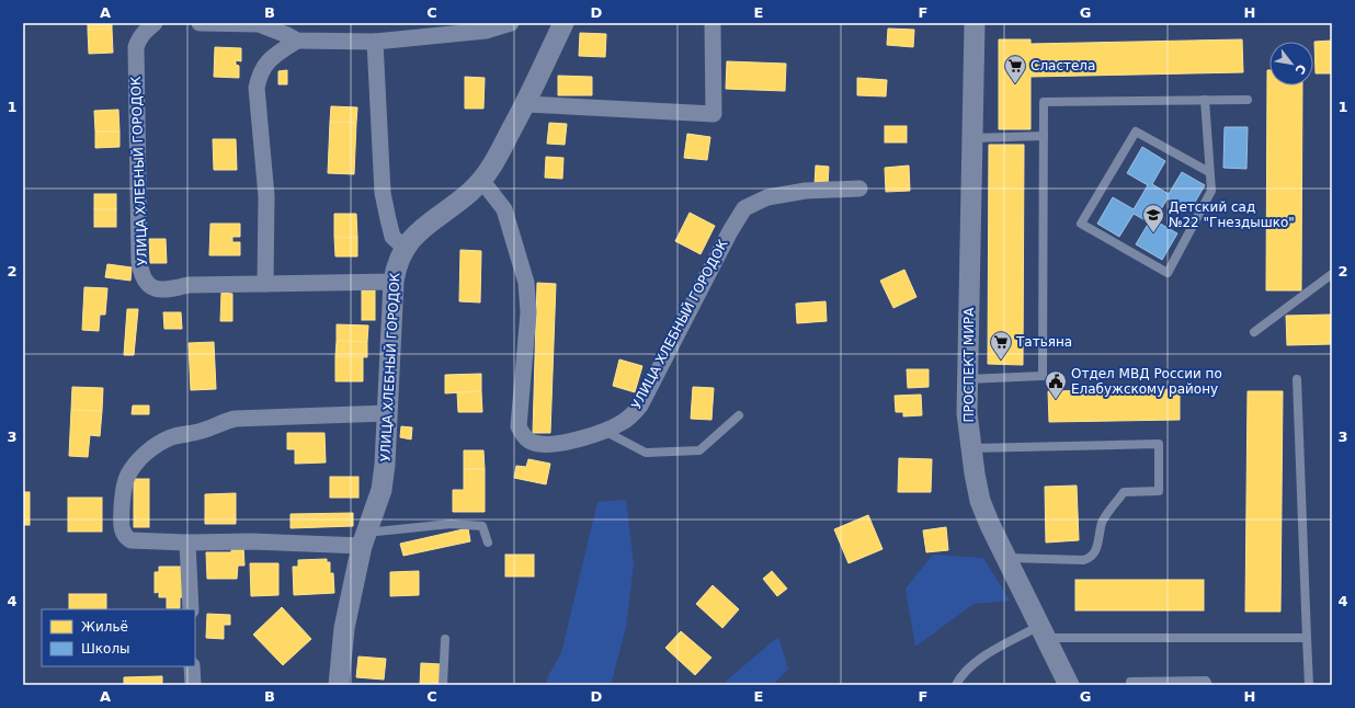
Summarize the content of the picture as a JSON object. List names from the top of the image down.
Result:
{
  "streets": {
    "street": ["УЛИЦА ХЛЕБНЫЙ ГОРОДОК", "ПРОСПЕКТ МИРА"]
  },
  "places": {
    "supermarket": ["Сластела", "Татьяна"],
    "school or university": ["Детский сад №22 \"Гнездышко\""],
    "public building": ["Отдел МВД России по Елабужскому району"]
  },
  "legend": ["Жильё", "Школы"],
  "north": "bottom right",
  "grid": {
    "columns": [
      "A",
      "B",
      "C",
      "D",
      "E",
      "F",
      "G",
      "H"
    ],
    "rows": [
      "1",
      "2",
      "3",
      "4"
    ]
  }
}
